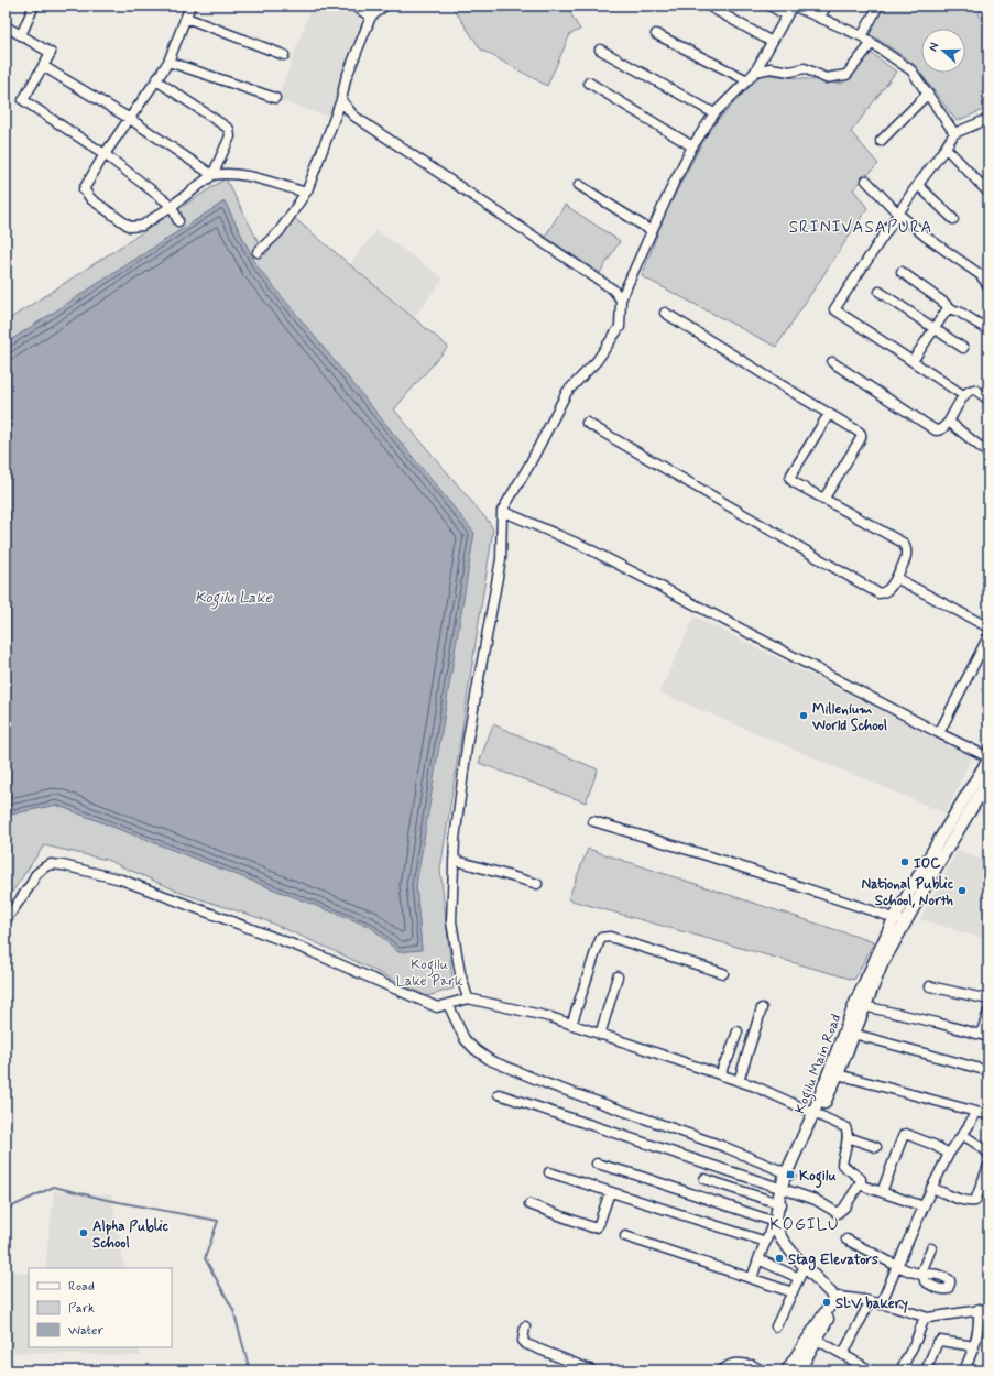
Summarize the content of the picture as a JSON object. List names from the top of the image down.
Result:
{
  "streets": {
    "main road": ["Kogilu Main Road"]
  },
  "districts": ["SRINIVASAPURA", "KOGILU"],
  "water": ["Kogilu Lake"],
  "parks": ["Kogilu Lake Park"],
  "places": {
    "other": [
      "Millenium World School",
      "IOC",
      "National Public School, North",
      "Alpha Public School",
      "Stag Elevators",
      "SLV bakery"
    ],
    "transit": ["Kogilu"]
  },
  "legend": ["Road", "Park", "Water"],
  "north": "left"
}
